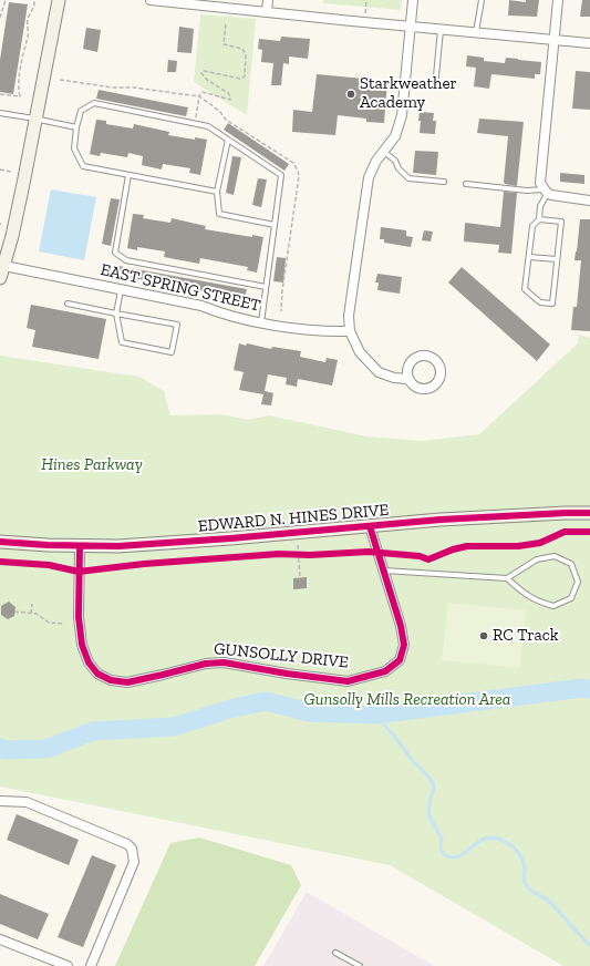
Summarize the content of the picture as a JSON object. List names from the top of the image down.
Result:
{
  "streets": {
    "street": ["EAST SPRING STREET", "EDWARD N. HINES DRIVE", "GUNSOLLY DRIVE"]
  },
  "crossings": [
    ["EDWARD N. HINES DRIVE", "GUNSOLLY DRIVE"]
  ],
  "parks": ["Hines Parkway", "Gunsolly Mills Recreation Area"],
  "places": ["Starkweather Academy", "RC Track"]
}
